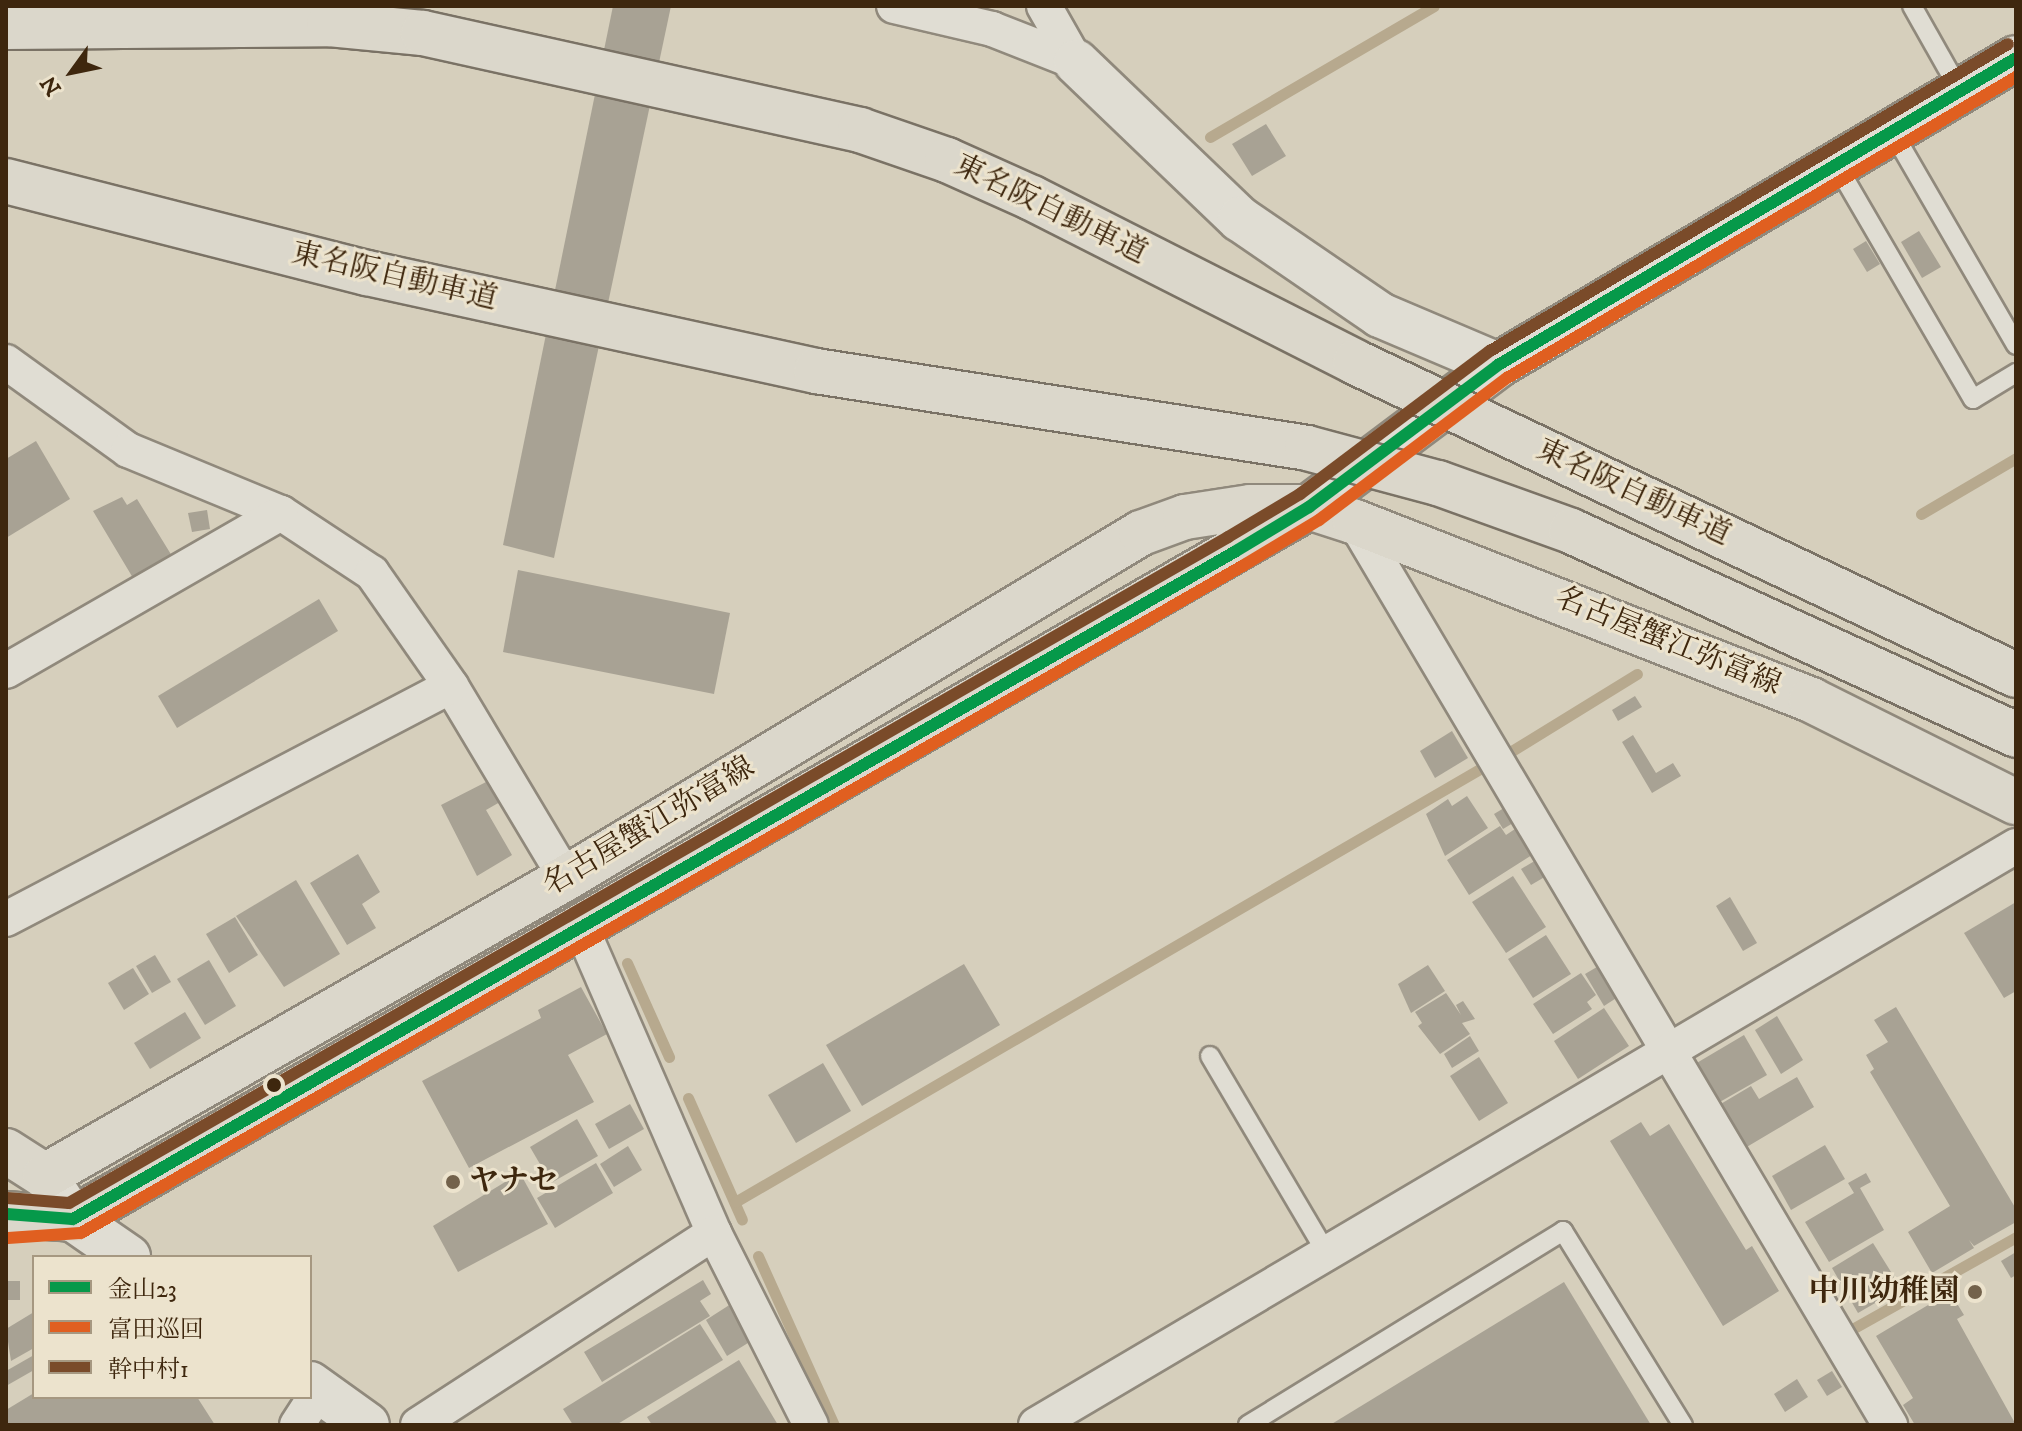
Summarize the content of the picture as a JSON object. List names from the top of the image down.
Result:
{
  "streets": {
    "main road": ["東名阪自動車道", "名古屋蟹江弥富線"]
  },
  "places": ["ヤナセ", "中川幼稚園"],
  "lines": ["transit line 幹中村1", "transit line 金山23", "transit line 富田巡回"],
  "legend": ["金山23", "富田巡回", "幹中村1"],
  "north": "bottom left"
}
